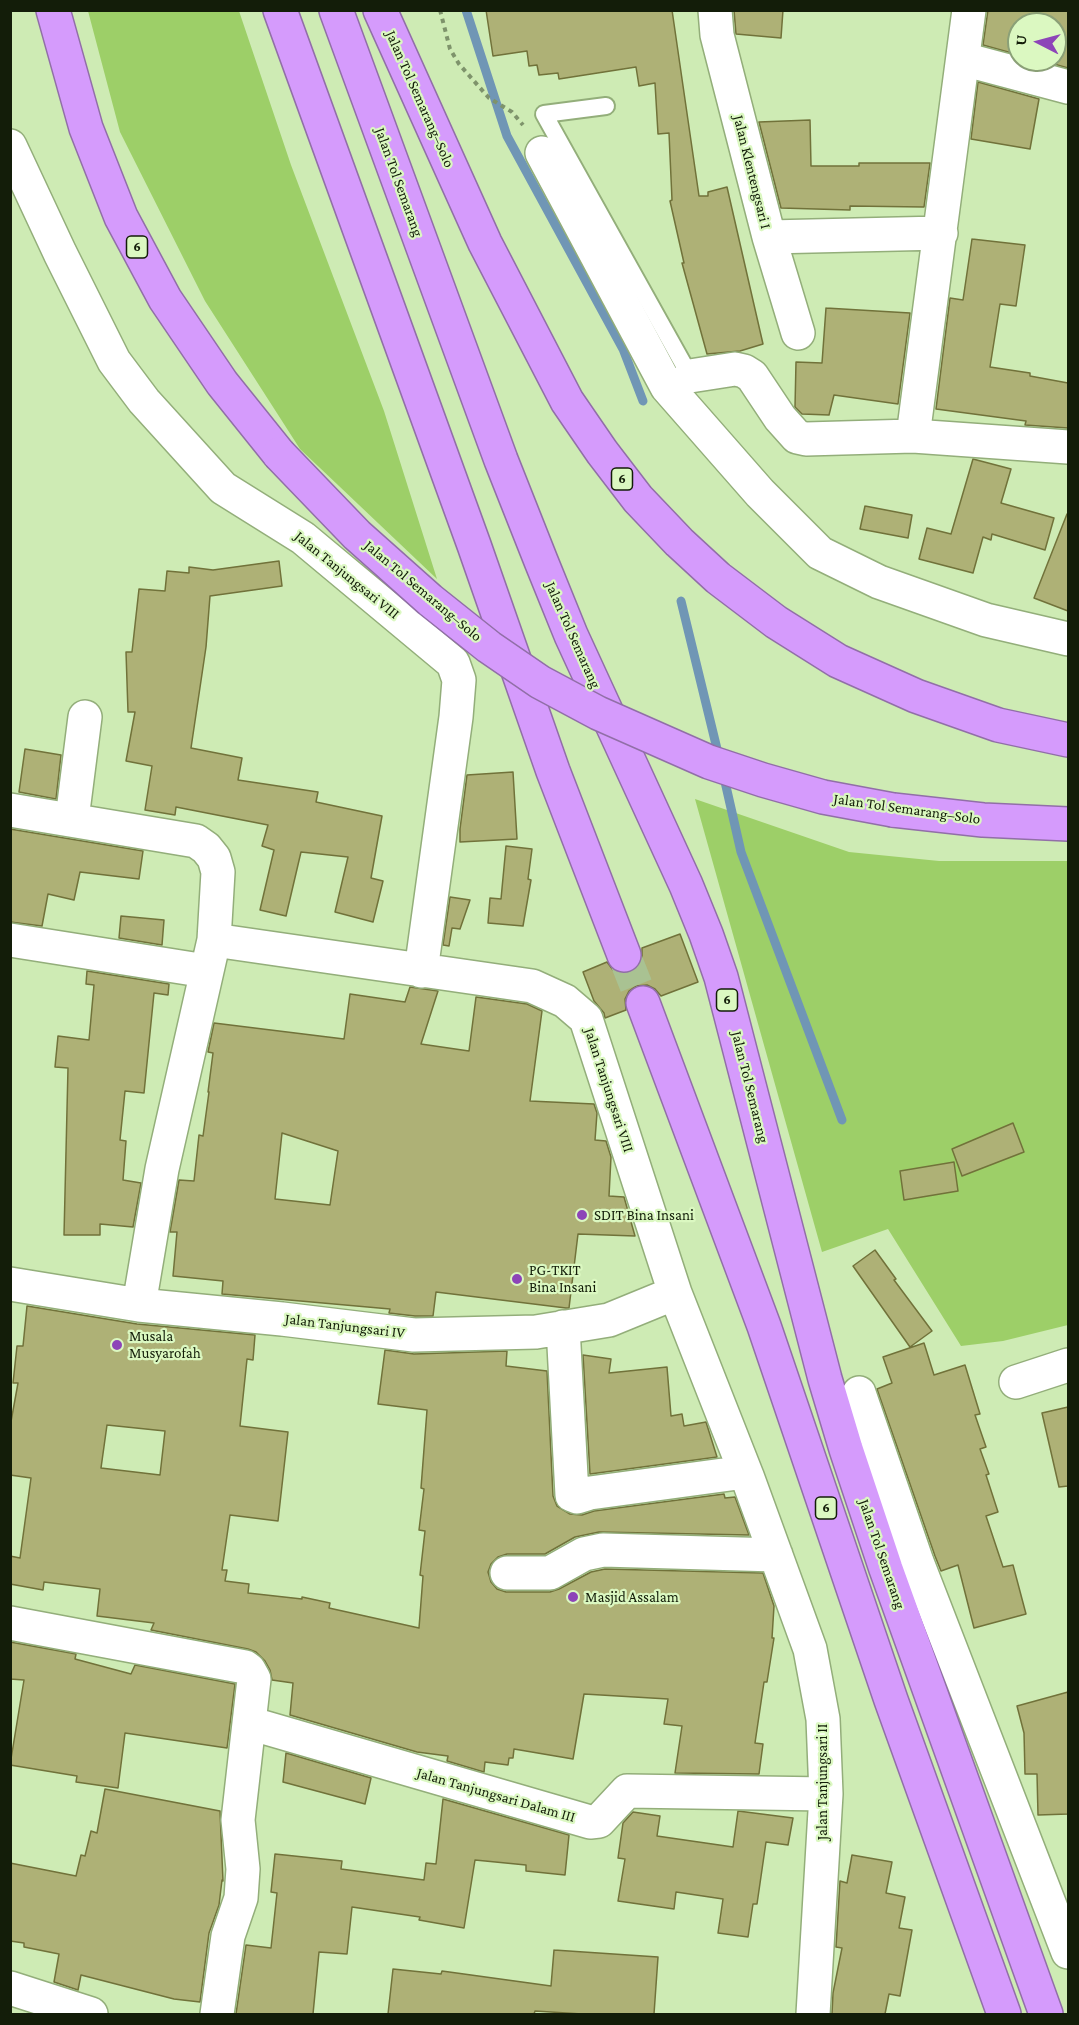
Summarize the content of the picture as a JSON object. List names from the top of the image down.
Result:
{
  "streets": {
    "highway": ["Jalan Tol Semarang–Solo", "Jalan Tol Semarang", "6"],
    "street": [
      "Jalan Klentengsari I",
      "Jalan Tanjungsari VIII",
      "Jalan Tanjungsari IV",
      "Jalan Tanjungsari II",
      "Jalan Tanjungsari Dalam III"
    ]
  },
  "crossings": [
    ["Jalan Tanjungsari VIII", "Jalan Tanjungsari IV"],
    ["Jalan Tanjungsari VIII", "Jalan Tanjungsari II"],
    ["Jalan Tanjungsari IV", "Jalan Tanjungsari II"],
    ["Jalan Tanjungsari II", "Jalan Tanjungsari Dalam III"]
  ],
  "places": [
    "SDIT Bina Insani",
    "PG-TKIT Bina Insani",
    "Musala Musyarofah",
    "Masjid Assalam"
  ],
  "north": "left"
}
